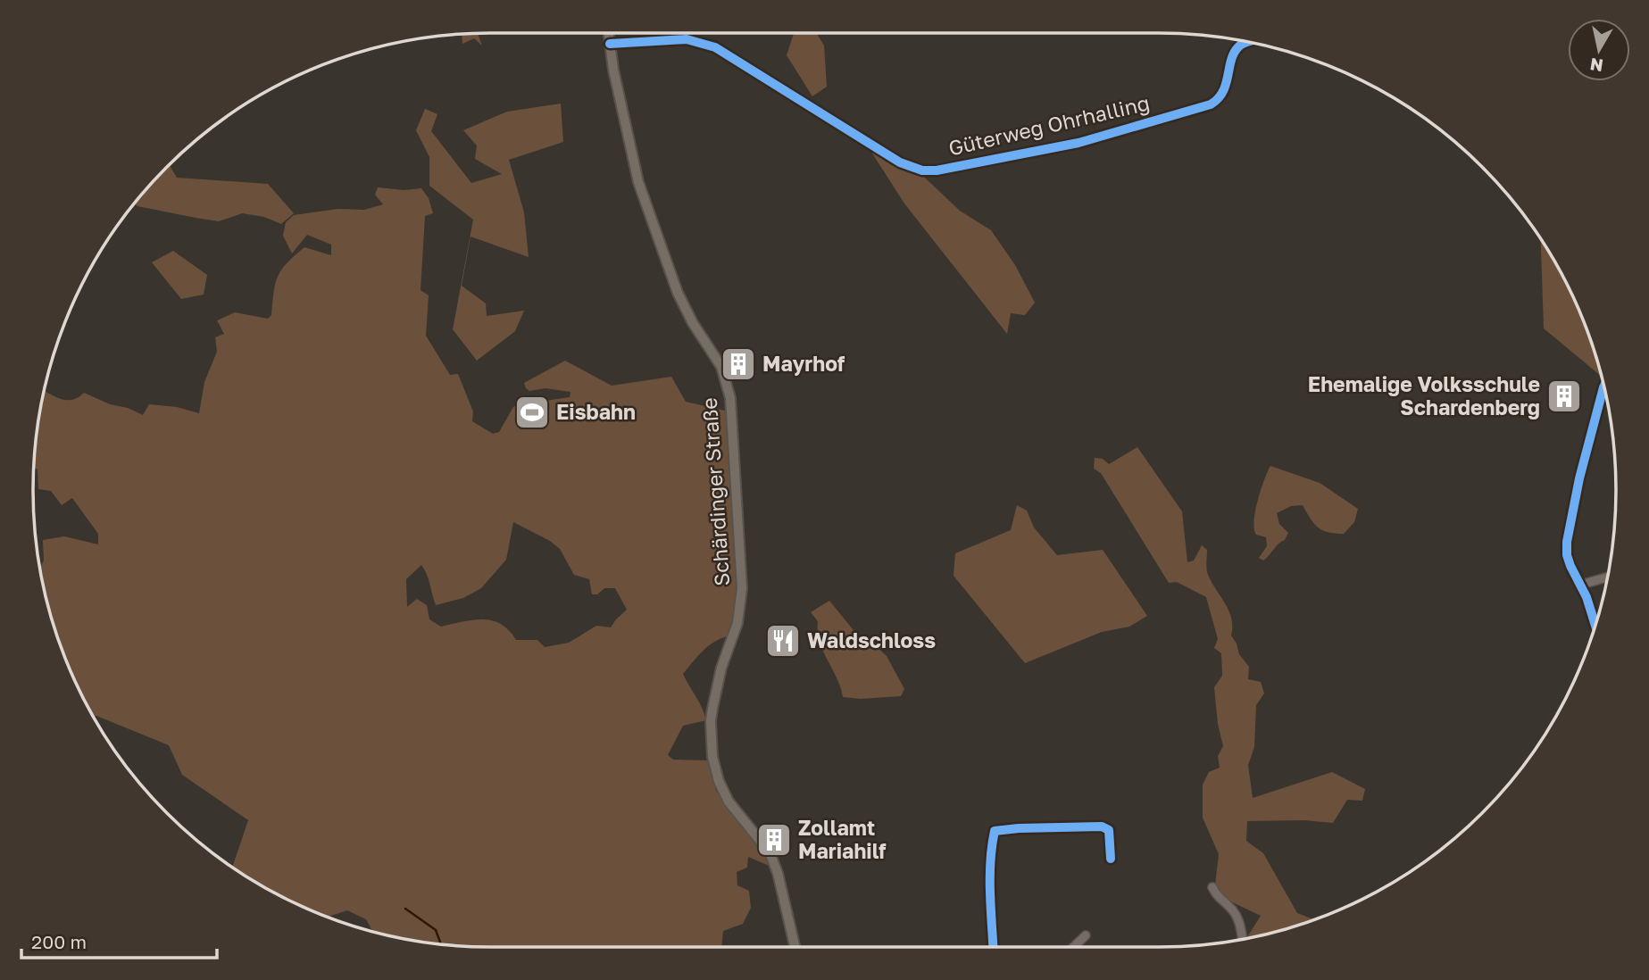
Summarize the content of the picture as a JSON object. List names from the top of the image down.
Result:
{
  "streets": {
    "main road": ["Schärdinger Straße"],
    "street": ["Güterweg Ohrhalling"]
  },
  "crossings": [
    ["Güterweg Ohrhalling", "Schärdinger Straße"]
  ],
  "places": {
    "building": ["Mayrhof", "Ehemalige Volksschule Schardenberg", "Zollamt Mariahilf"],
    "sports": ["Eisbahn"],
    "restaurant": ["Waldschloss"]
  },
  "scale_bar": "200 m",
  "north": "bottom"
}
